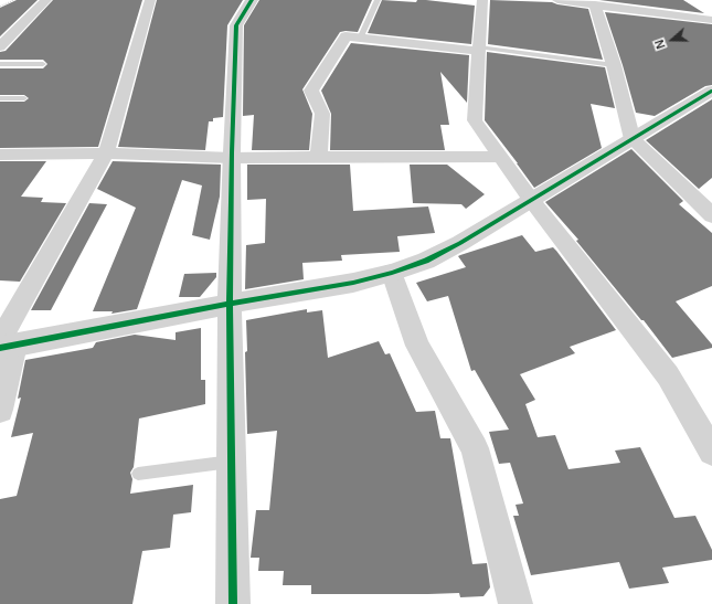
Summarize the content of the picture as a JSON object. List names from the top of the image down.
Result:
{
  "north": "left"
}
